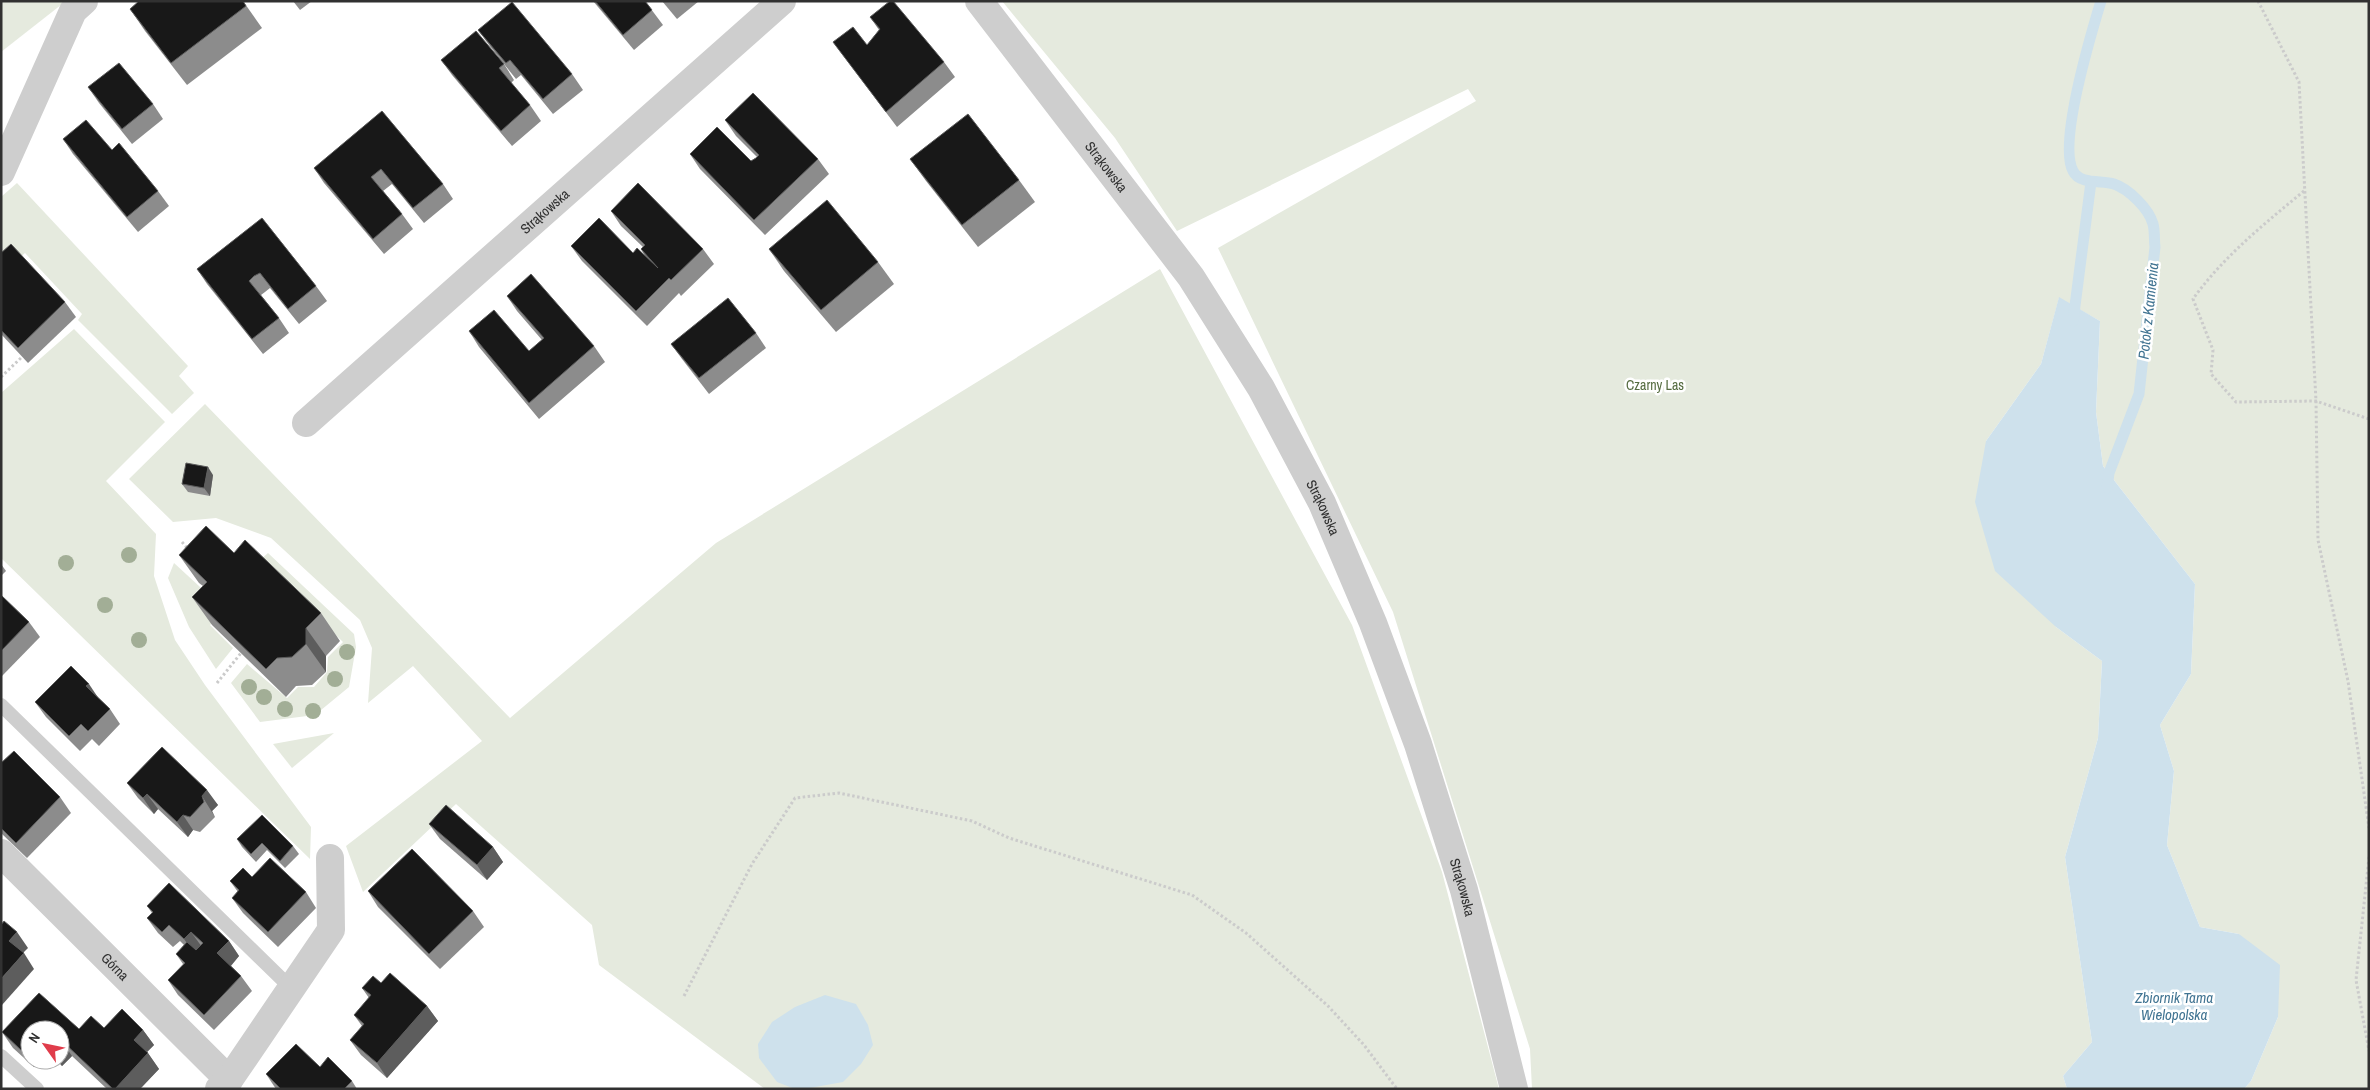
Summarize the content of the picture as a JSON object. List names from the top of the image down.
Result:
{
  "streets": {
    "street": ["Strąkowska", "Górna"]
  },
  "water": ["Potok z Kamienia", "Zbiornik Tama Wielopolska"],
  "parks": ["Czarny Las"],
  "north": "top left"
}
